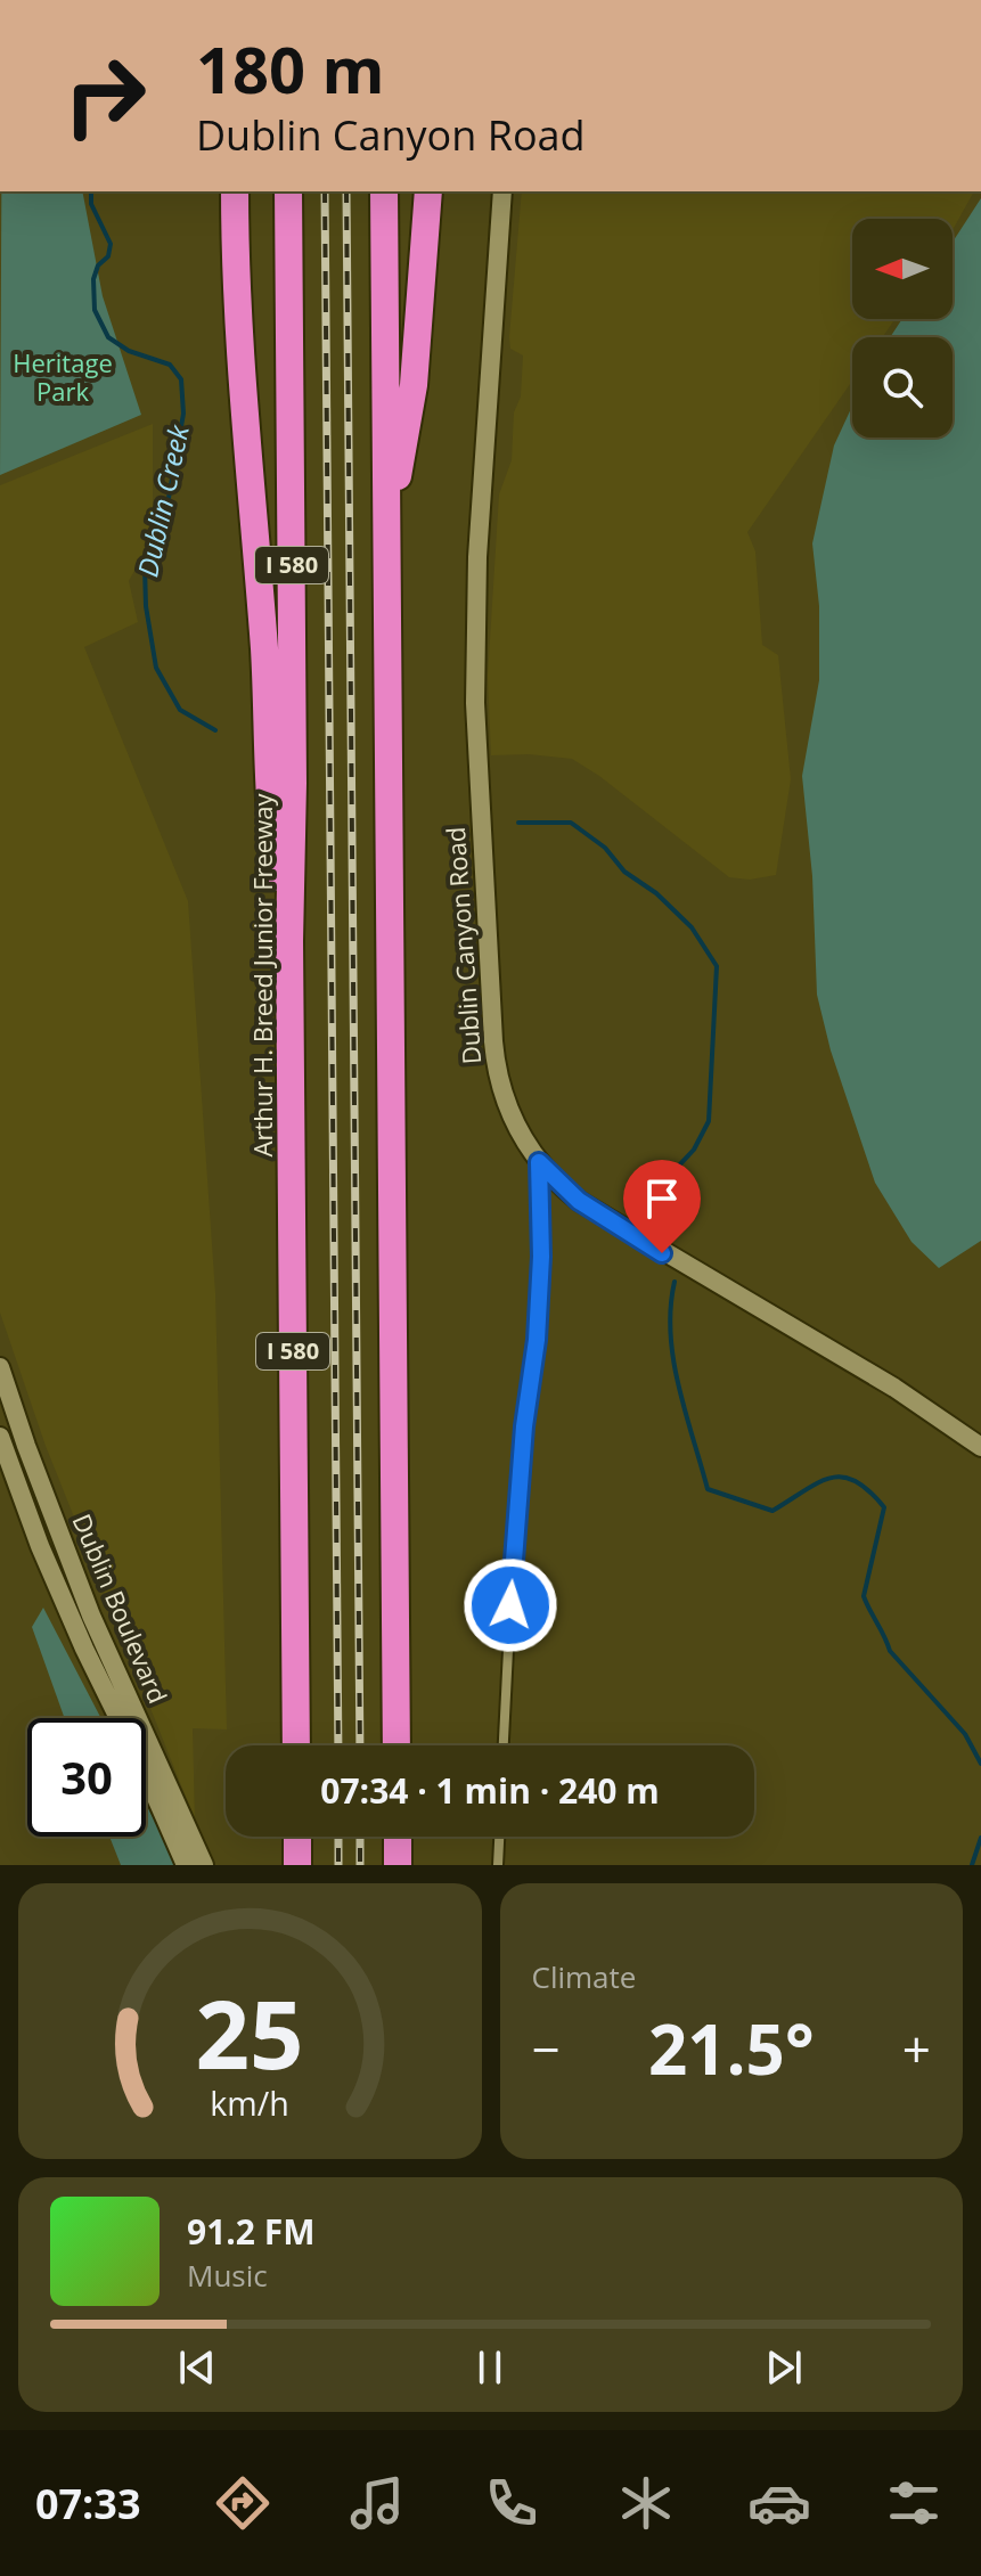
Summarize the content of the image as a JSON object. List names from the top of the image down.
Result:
{
  "streets": {
    "highway": ["I 580", "Arthur H. Breed Junior Freeway"],
    "main road": ["Dublin Canyon Road", "Dublin Boulevard"]
  },
  "water": ["Dublin Creek"],
  "parks": ["Heritage Park"],
  "north": "left",
  "page": {
    "turn": ["180 m", "Dublin Canyon Road"],
    "limit": "30",
    "trip": "07:34 · 1 min · 240 m",
    "tile": "Climate",
    "heat": ["−", "21.5°", "+"],
    "song": ["91.2 FM", "Music"],
    "tabs": "07:33",
    "gauge": ["25", "km/h"]
  }
}
